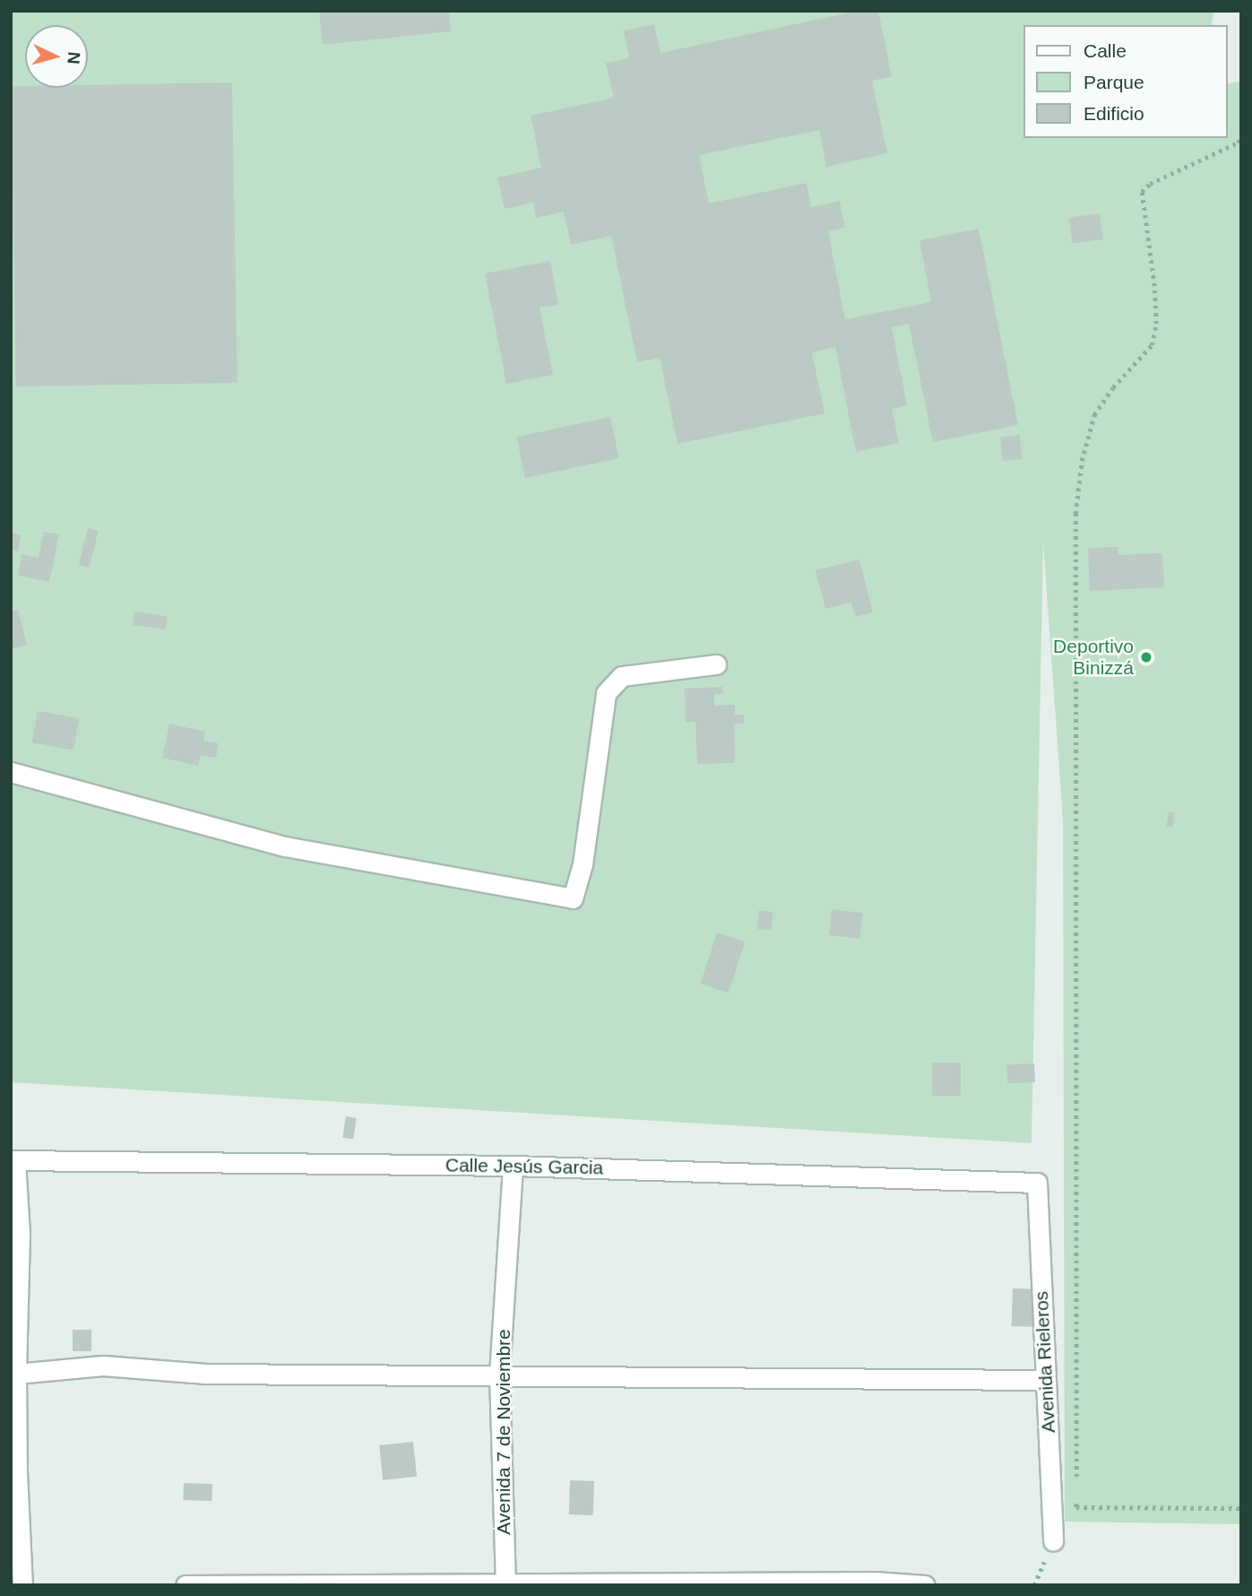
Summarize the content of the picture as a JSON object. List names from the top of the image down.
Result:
{
  "streets": {
    "street": ["Calle Jesús Garcia", "Avenida Rieleros", "Avenida 7 de Noviembre"]
  },
  "crossings": [
    ["Calle Jesús Garcia", "Avenida Rieleros"],
    ["Calle Jesús Garcia", "Avenida 7 de Noviembre"]
  ],
  "places": ["Deportivo Binizzá"],
  "legend": ["Calle", "Parque", "Edificio"],
  "north": "right"
}
